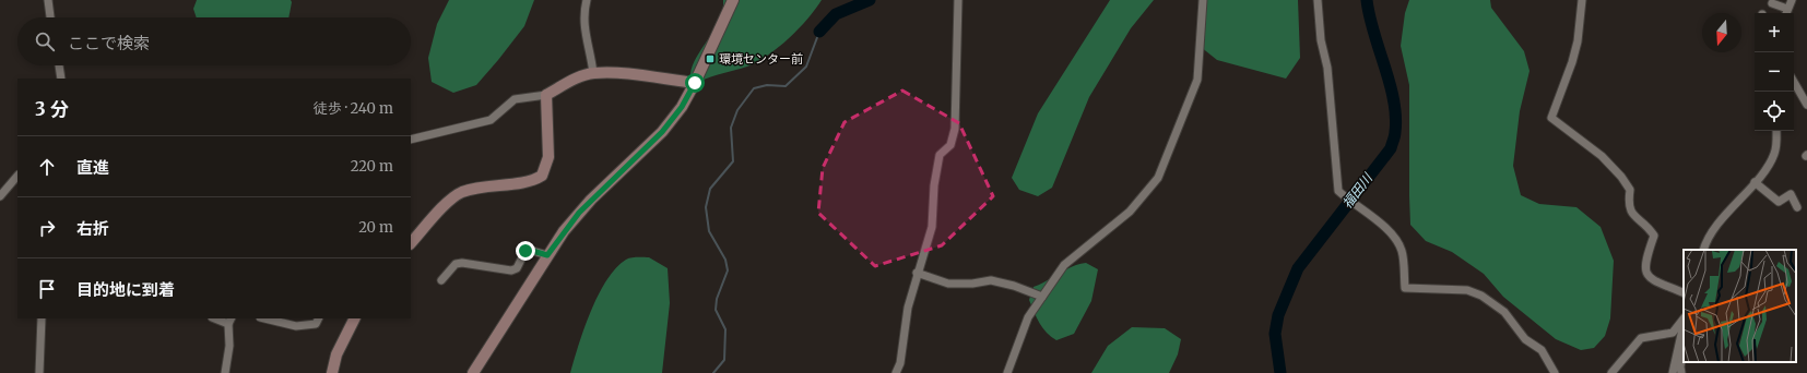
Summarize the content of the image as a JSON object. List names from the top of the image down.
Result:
{
  "water": ["福田川"],
  "places": {
    "transit": ["環境センター前"]
  },
  "north": "bottom",
  "page": {
    "map_buttons": ["+", "−"],
    "search": "ここで検索",
    "heading": ["3 分", "徒歩 · 240 m"],
    "list": [
      ["直進", "220 m"],
      ["右折", "20 m"],
      "目的地に到着"
    ]
  }
}
